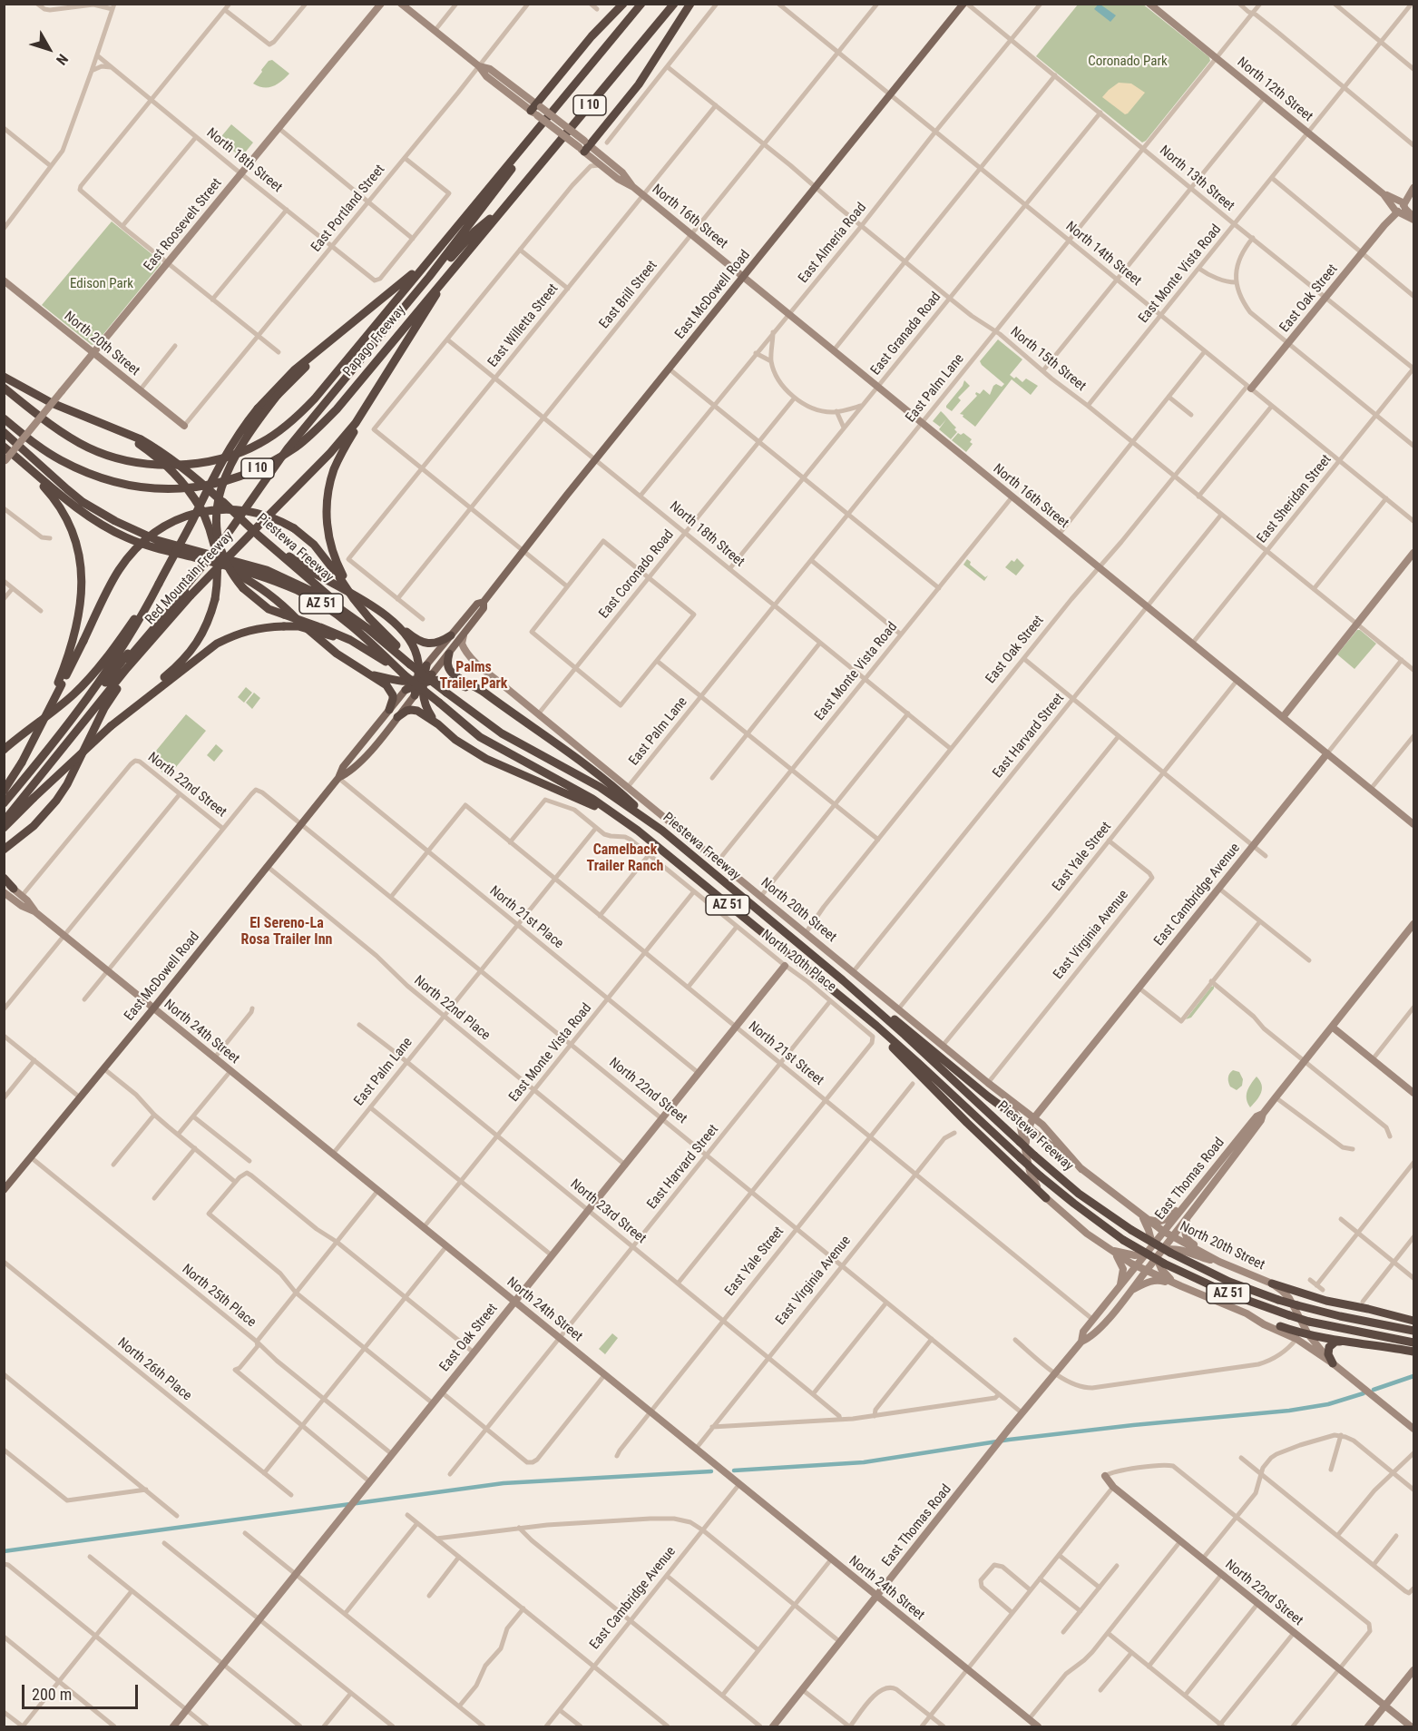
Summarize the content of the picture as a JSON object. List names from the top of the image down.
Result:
{
  "streets": {
    "highway": [
      "I 10",
      "Papago Freeway",
      "Piestewa Freeway",
      "Red Mountain Freeway",
      "AZ 51"
    ],
    "main road": [
      "North 12th Street",
      "North 16th Street",
      "East Roosevelt Street",
      "East McDowell Road",
      "East Oak Street",
      "North 20th Street",
      "North 22nd Street",
      "East Cambridge Avenue",
      "North 24th Street",
      "East Thomas Road"
    ],
    "street": [
      "North 18th Street",
      "North 13th Street",
      "East Portland Street",
      "East Almeria Road",
      "North 14th Street",
      "East Monte Vista Road",
      "East Brill Street",
      "East Willetta Street",
      "East Granada Road",
      "North 15th Street",
      "East Palm Lane",
      "East Sheridan Street",
      "East Coronado Road",
      "East Harvard Street",
      "East Yale Street",
      "North 21st Place",
      "East Virginia Avenue",
      "North 20th Place",
      "North 22nd Place",
      "North 21st Street",
      "North 23rd Street",
      "North 25th Place",
      "North 26th Place"
    ]
  },
  "crossings": [
    ["North 12th Street", "East Monte Vista Road"],
    ["North 12th Street", "East Oak Street"],
    ["North 12th Street", "East Palm Lane"],
    ["North 18th Street", "East Portland Street"],
    ["North 18th Street", "East Roosevelt Street"],
    ["North 18th Street", "East Almeria Road"],
    ["North 18th Street", "East Monte Vista Road"],
    ["North 18th Street", "East Brill Street"],
    ["North 18th Street", "East McDowell Road"],
    ["North 18th Street", "East Oak Street"],
    ["North 18th Street", "East Willetta Street"],
    ["North 18th Street", "East Granada Road"],
    ["North 18th Street", "East Palm Lane"],
    ["North 18th Street", "East Coronado Road"],
    ["North 13th Street", "East Almeria Road"],
    ["North 13th Street", "East Monte Vista Road"],
    ["North 13th Street", "East McDowell Road"],
    ["North 13th Street", "East Oak Street"],
    ["North 13th Street", "East Granada Road"],
    ["North 13th Street", "East Palm Lane"],
    ["North 13th Street", "East Sheridan Street"],
    ["East Portland Street", "North 16th Street"],
    ["East Portland Street", "North 20th Street"],
    ["North 16th Street", "East Almeria Road"],
    ["North 16th Street", "East Monte Vista Road"],
    ["North 16th Street", "East Brill Street"],
    ["North 16th Street", "East McDowell Road"],
    ["North 16th Street", "East Oak Street"],
    ["North 16th Street", "East Willetta Street"],
    ["North 16th Street", "East Granada Road"],
    ["North 16th Street", "East Palm Lane"],
    ["North 16th Street", "East Sheridan Street"],
    ["North 16th Street", "East Harvard Street"],
    ["North 16th Street", "East Yale Street"],
    ["North 16th Street", "East Cambridge Avenue"],
    ["East Roosevelt Street", "North 20th Street"],
    ["East Almeria Road", "North 14th Street"],
    ["East Almeria Road", "North 15th Street"],
    ["North 14th Street", "East Monte Vista Road"],
    ["North 14th Street", "East Brill Street"],
    ["North 14th Street", "East McDowell Road"],
    ["North 14th Street", "East Oak Street"],
    ["North 14th Street", "East Granada Road"],
    ["North 14th Street", "East Palm Lane"],
    ["North 14th Street", "East Sheridan Street"],
    ["East Monte Vista Road", "North 20th Street"],
    ["East Monte Vista Road", "North 15th Street"],
    ["East Monte Vista Road", "North 22nd Street"],
    ["East Monte Vista Road", "North 21st Place"],
    ["East Monte Vista Road", "North 20th Place"],
    ["East Monte Vista Road", "North 22nd Place"],
    ["East Monte Vista Road", "North 24th Street"],
    ["East Monte Vista Road", "North 21st Street"],
    ["East Monte Vista Road", "North 23rd Street"],
    ["East Brill Street", "East Willetta Street"],
    ["East Brill Street", "North 15th Street"],
    ["East McDowell Road", "North 20th Street"],
    ["East McDowell Road", "North 15th Street"],
    ["East McDowell Road", "North 22nd Street"],
    ["East McDowell Road", "North 21st Place"],
    ["East McDowell Road", "North 22nd Place"],
    ["East McDowell Road", "North 24th Street"],
    ["East McDowell Road", "North 25th Place"],
    ["East Oak Street", "North 20th Street"],
    ["East Oak Street", "North 15th Street"],
    ["East Oak Street", "North 22nd Street"],
    ["East Oak Street", "North 21st Place"],
    ["East Oak Street", "North 20th Place"],
    ["East Oak Street", "North 22nd Place"],
    ["East Oak Street", "North 24th Street"],
    ["East Oak Street", "North 21st Street"],
    ["East Oak Street", "North 23rd Street"],
    ["East Oak Street", "North 25th Place"],
    ["East Willetta Street", "North 15th Street"],
    ["East Granada Road", "North 15th Street"],
    ["Papago Freeway", "Red Mountain Freeway"],
    ["North 20th Street", "East Palm Lane"],
    ["North 20th Street", "Piestewa Freeway"],
    ["North 20th Street", "East Coronado Road"],
    ["North 20th Street", "East Harvard Street"],
    ["North 20th Street", "East Yale Street"],
    ["North 20th Street", "East Cambridge Avenue"],
    ["North 20th Street", "East Virginia Avenue"],
    ["North 20th Street", "East Thomas Road"],
    ["North 15th Street", "East Palm Lane"],
    ["North 15th Street", "East Sheridan Street"],
    ["North 15th Street", "East Harvard Street"],
    ["North 15th Street", "East Cambridge Avenue"],
    ["East Palm Lane", "North 22nd Street"],
    ["East Palm Lane", "North 21st Place"],
    ["East Palm Lane", "North 20th Place"],
    ["East Palm Lane", "North 22nd Place"],
    ["East Palm Lane", "North 24th Street"],
    ["East Palm Lane", "North 21st Street"],
    ["East Palm Lane", "North 23rd Street"],
    ["Piestewa Freeway", "East Cambridge Avenue"],
    ["East Harvard Street", "North 22nd Street"],
    ["East Harvard Street", "North 20th Place"],
    ["East Harvard Street", "North 24th Street"],
    ["East Harvard Street", "North 21st Street"],
    ["East Harvard Street", "North 23rd Street"],
    ["North 22nd Street", "East Yale Street"],
    ["North 22nd Street", "East Virginia Avenue"],
    ["North 22nd Street", "North 24th Street"],
    ["North 22nd Street", "East Thomas Road"],
    ["East Yale Street", "East Virginia Avenue"],
    ["East Yale Street", "North 24th Street"],
    ["East Yale Street", "North 21st Street"],
    ["East Yale Street", "North 23rd Street"],
    ["East Cambridge Avenue", "North 24th Street"],
    ["North 21st Place", "North 21st Street"],
    ["East Virginia Avenue", "North 24th Street"],
    ["East Virginia Avenue", "North 21st Street"],
    ["East Virginia Avenue", "North 23rd Street"],
    ["North 20th Place", "North 21st Street"],
    ["North 24th Street", "East Thomas Road"],
    ["North 21st Street", "East Thomas Road"]
  ],
  "districts": ["Palms Trailer Park", "Camelback Trailer Ranch", "El Sereno-La Rosa Trailer Inn"],
  "parks": ["Coronado Park", "Edison Park"],
  "scale_bar": "200 m",
  "north": "bottom right"
}
